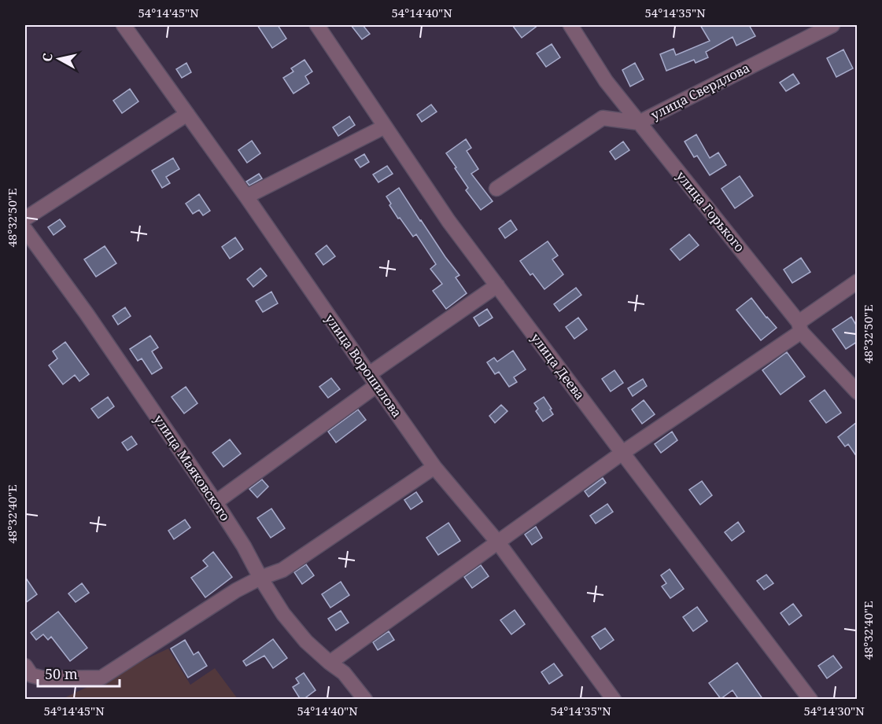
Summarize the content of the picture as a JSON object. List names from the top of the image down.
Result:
{
  "streets": {
    "street": [
      "улица Свердлова",
      "улица Горького",
      "улица Ворошилова",
      "улица Деева",
      "улица Маяковского"
    ]
  },
  "crossings": [
    ["улица Свердлова", "улица Горького"]
  ],
  "scale_bar": "50 m",
  "north": "left",
  "coordinates": [
    "54°14'45\"N",
    "54°14'40\"N",
    "54°14'35\"N",
    "48°32'50\"E",
    "48°32'40\"E",
    "54°14'30\"N"
  ]
}
